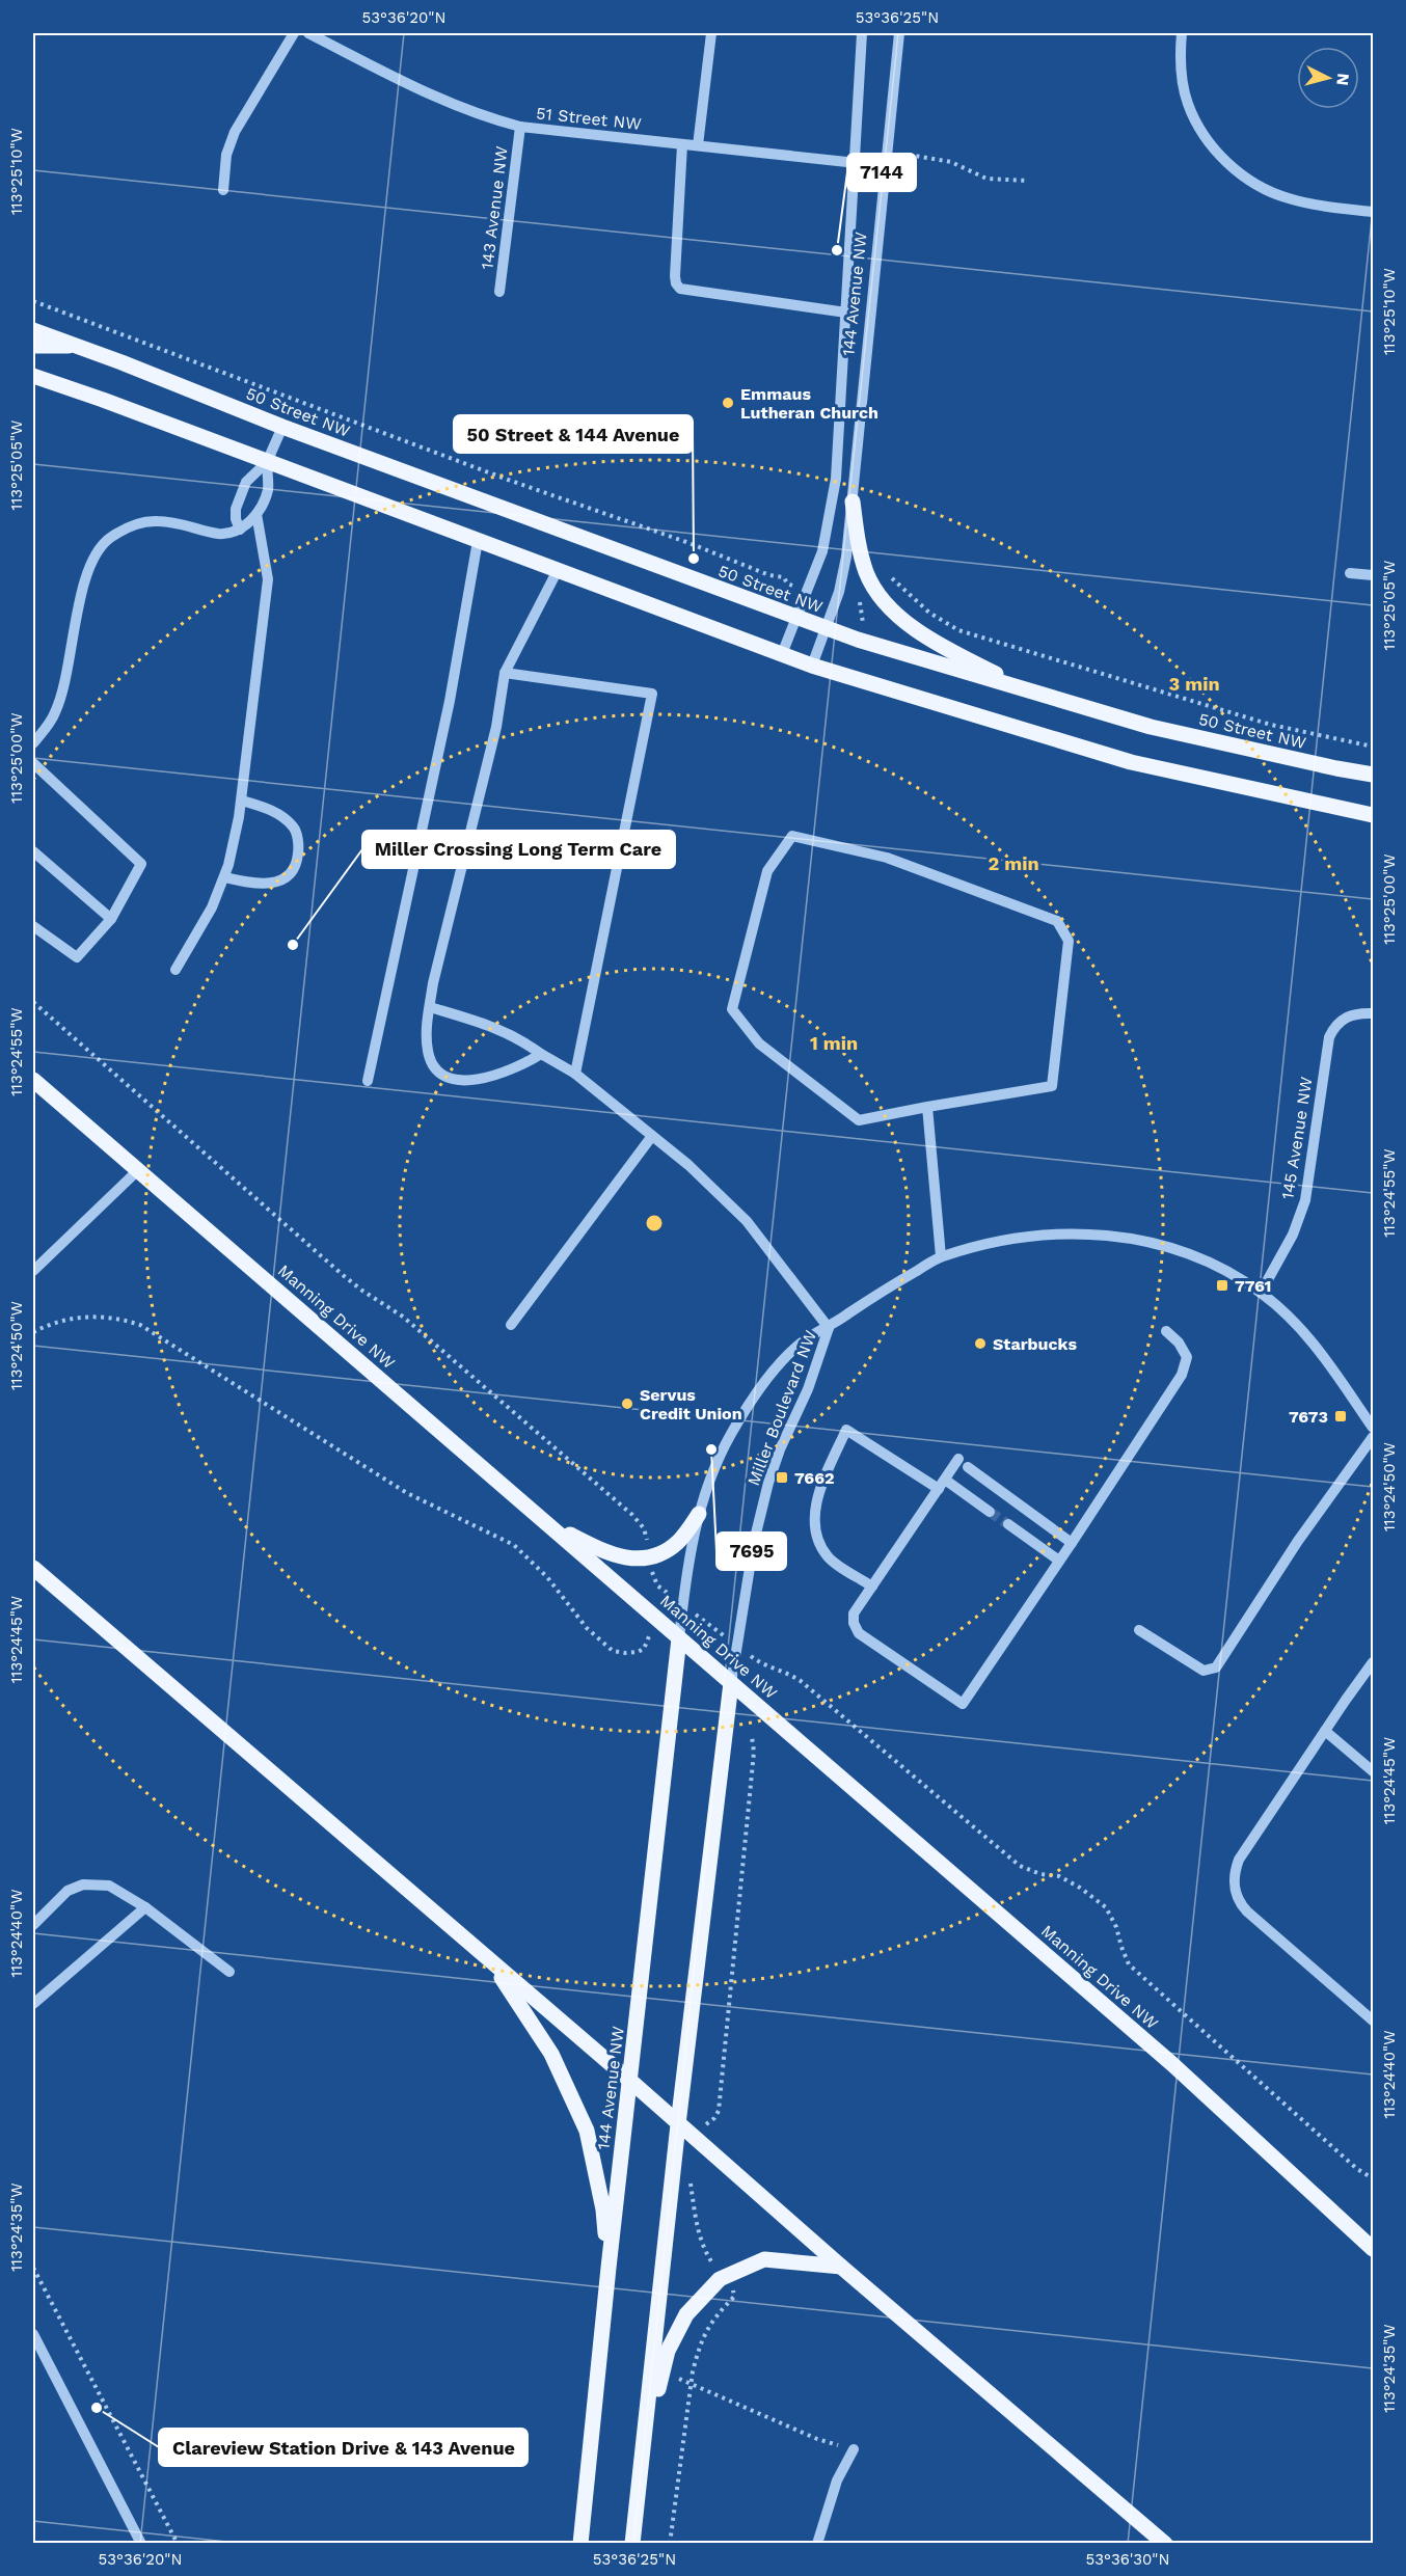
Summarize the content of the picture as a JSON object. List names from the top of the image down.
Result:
{
  "streets": {
    "main road": ["144 Avenue NW", "50 Street NW", "Manning Drive NW"],
    "street": [
      "51 Street NW",
      "143 Avenue NW",
      "145 Avenue NW",
      "Miller Boulevard NW"
    ]
  },
  "crossings": [
    ["51 Street NW", "143 Avenue NW"],
    ["51 Street NW", "144 Avenue NW"],
    ["144 Avenue NW", "50 Street NW"],
    ["144 Avenue NW", "Manning Drive NW"],
    ["144 Avenue NW", "Miller Boulevard NW"],
    ["145 Avenue NW", "Miller Boulevard NW"],
    ["Manning Drive NW", "Miller Boulevard NW"]
  ],
  "places": {
    "other": [
      "7144",
      "Emmaus Lutheran Church",
      "50 Street & 144 Avenue",
      "Miller Crossing Long Term Care",
      "Starbucks",
      "Servus Credit Union",
      "7695",
      "Clareview Station Drive & 143 Avenue"
    ],
    "transit": ["7761", "7673", "7662"]
  },
  "north": "right",
  "coordinates": [
    "53°36'20\"N",
    "53°36'25\"N",
    "113°25'10\"W",
    "113°25'05\"W",
    "113°25'00\"W",
    "113°24'55\"W",
    "113°24'50\"W",
    "113°24'45\"W",
    "113°24'40\"W",
    "113°24'35\"W",
    "53°36'30\"N"
  ],
  "rings": ["3 min", "2 min", "1 min"]
}
